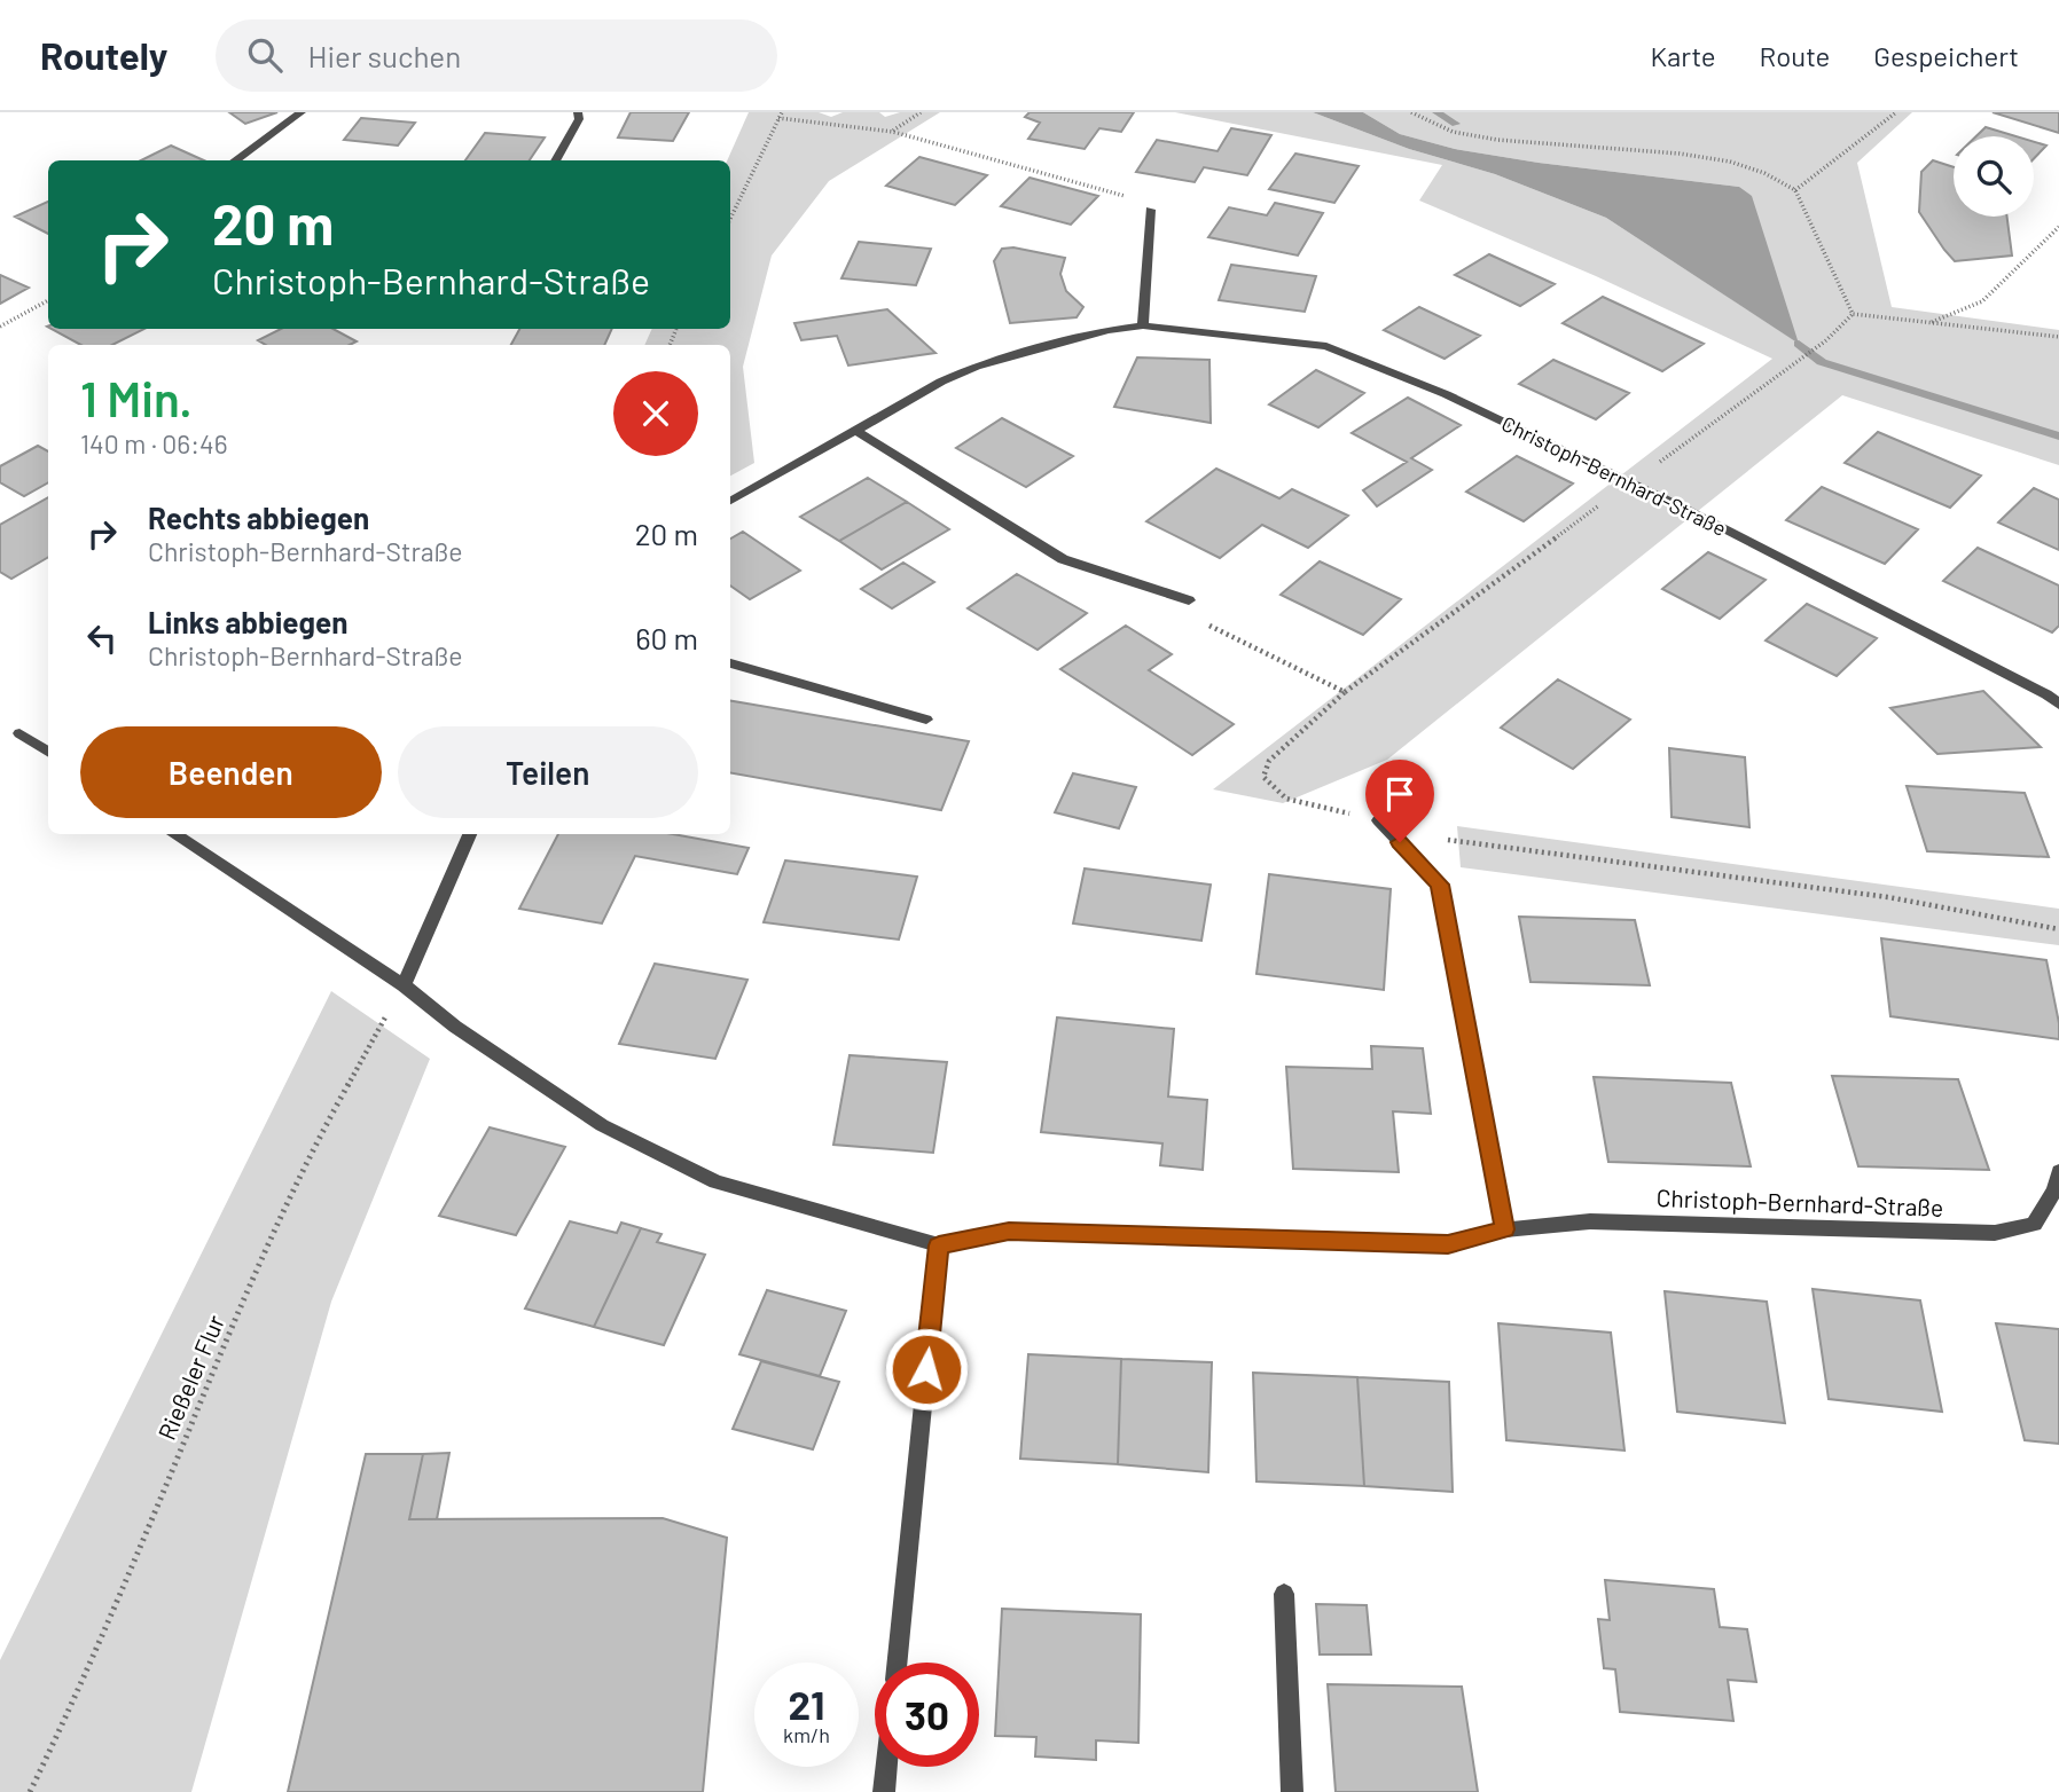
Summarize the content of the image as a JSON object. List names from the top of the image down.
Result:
{
  "streets": {
    "street": ["Christoph-Bernhard-Straße"],
    "path": ["Rießeler Flur"]
  },
  "crossings": [
    ["Christoph-Bernhard-Straße", "Rießeler Flur"]
  ],
  "page": {
    "header": "Routely",
    "search": "Hier suchen",
    "nav": ["Karte", "Route", "Gespeichert"],
    "turn": ["20 m", "Christoph-Bernhard-Straße"],
    "heading": ["1 Min.", "140 m · 06:46"],
    "list": [
      {
        "name": "Rechts abbiegen",
        "note": "Christoph-Bernhard-Straße",
        "value": "20 m"
      },
      {
        "name": "Links abbiegen",
        "note": "Christoph-Bernhard-Straße",
        "value": "60 m"
      }
    ],
    "buttons": ["Beenden", "Teilen"],
    "speed": "21 km/h",
    "limit": "30"
  }
}
